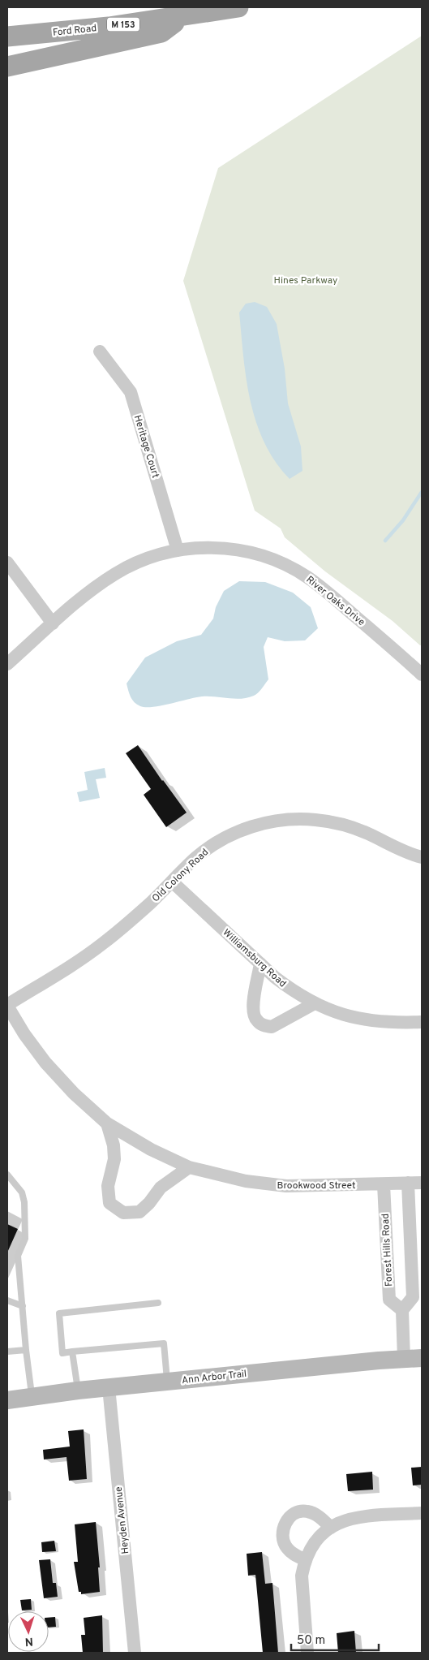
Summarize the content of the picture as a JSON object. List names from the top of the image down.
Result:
{
  "streets": {
    "main road": ["M 153", "Ford Road"],
    "street": [
      "Heritage Court",
      "River Oaks Drive",
      "Old Colony Road",
      "Williamsburg Road",
      "Brookwood Street",
      "Forest Hills Road",
      "Ann Arbor Trail",
      "Heyden Avenue"
    ]
  },
  "crossings": [
    ["Heritage Court", "River Oaks Drive"],
    ["Old Colony Road", "Williamsburg Road"],
    ["Old Colony Road", "Brookwood Street"],
    ["Brookwood Street", "Forest Hills Road"],
    ["Ann Arbor Trail", "Heyden Avenue"]
  ],
  "parks": ["Hines Parkway"],
  "scale_bar": "50 m",
  "north": "bottom"
}
